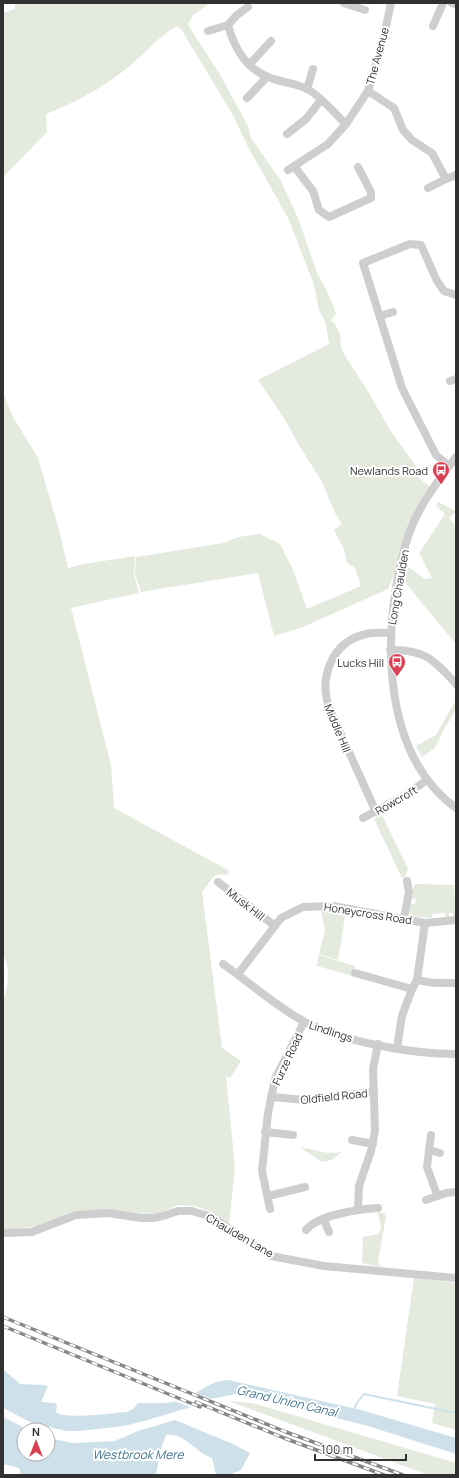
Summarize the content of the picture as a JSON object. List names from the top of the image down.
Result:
{
  "streets": {
    "street": [
      "The Avenue",
      "Long Chaulden",
      "Middle Hill",
      "Rowcroft",
      "Musk Hill",
      "Honeycross Road",
      "Lindlings",
      "Furze Road",
      "Oldfield Road",
      "Chaulden Lane"
    ]
  },
  "crossings": [
    ["Long Chaulden", "Middle Hill"],
    ["Long Chaulden", "Rowcroft"],
    ["Middle Hill", "Rowcroft"],
    ["Musk Hill", "Honeycross Road"],
    ["Honeycross Road", "Lindlings"],
    ["Lindlings", "Furze Road"],
    ["Furze Road", "Oldfield Road"]
  ],
  "water": ["Grand Union Canal", "Westbrook Mere"],
  "places": {
    "bus stop": ["Newlands Road", "Lucks Hill"]
  },
  "scale_bar": "100 m",
  "north": "top"
}
